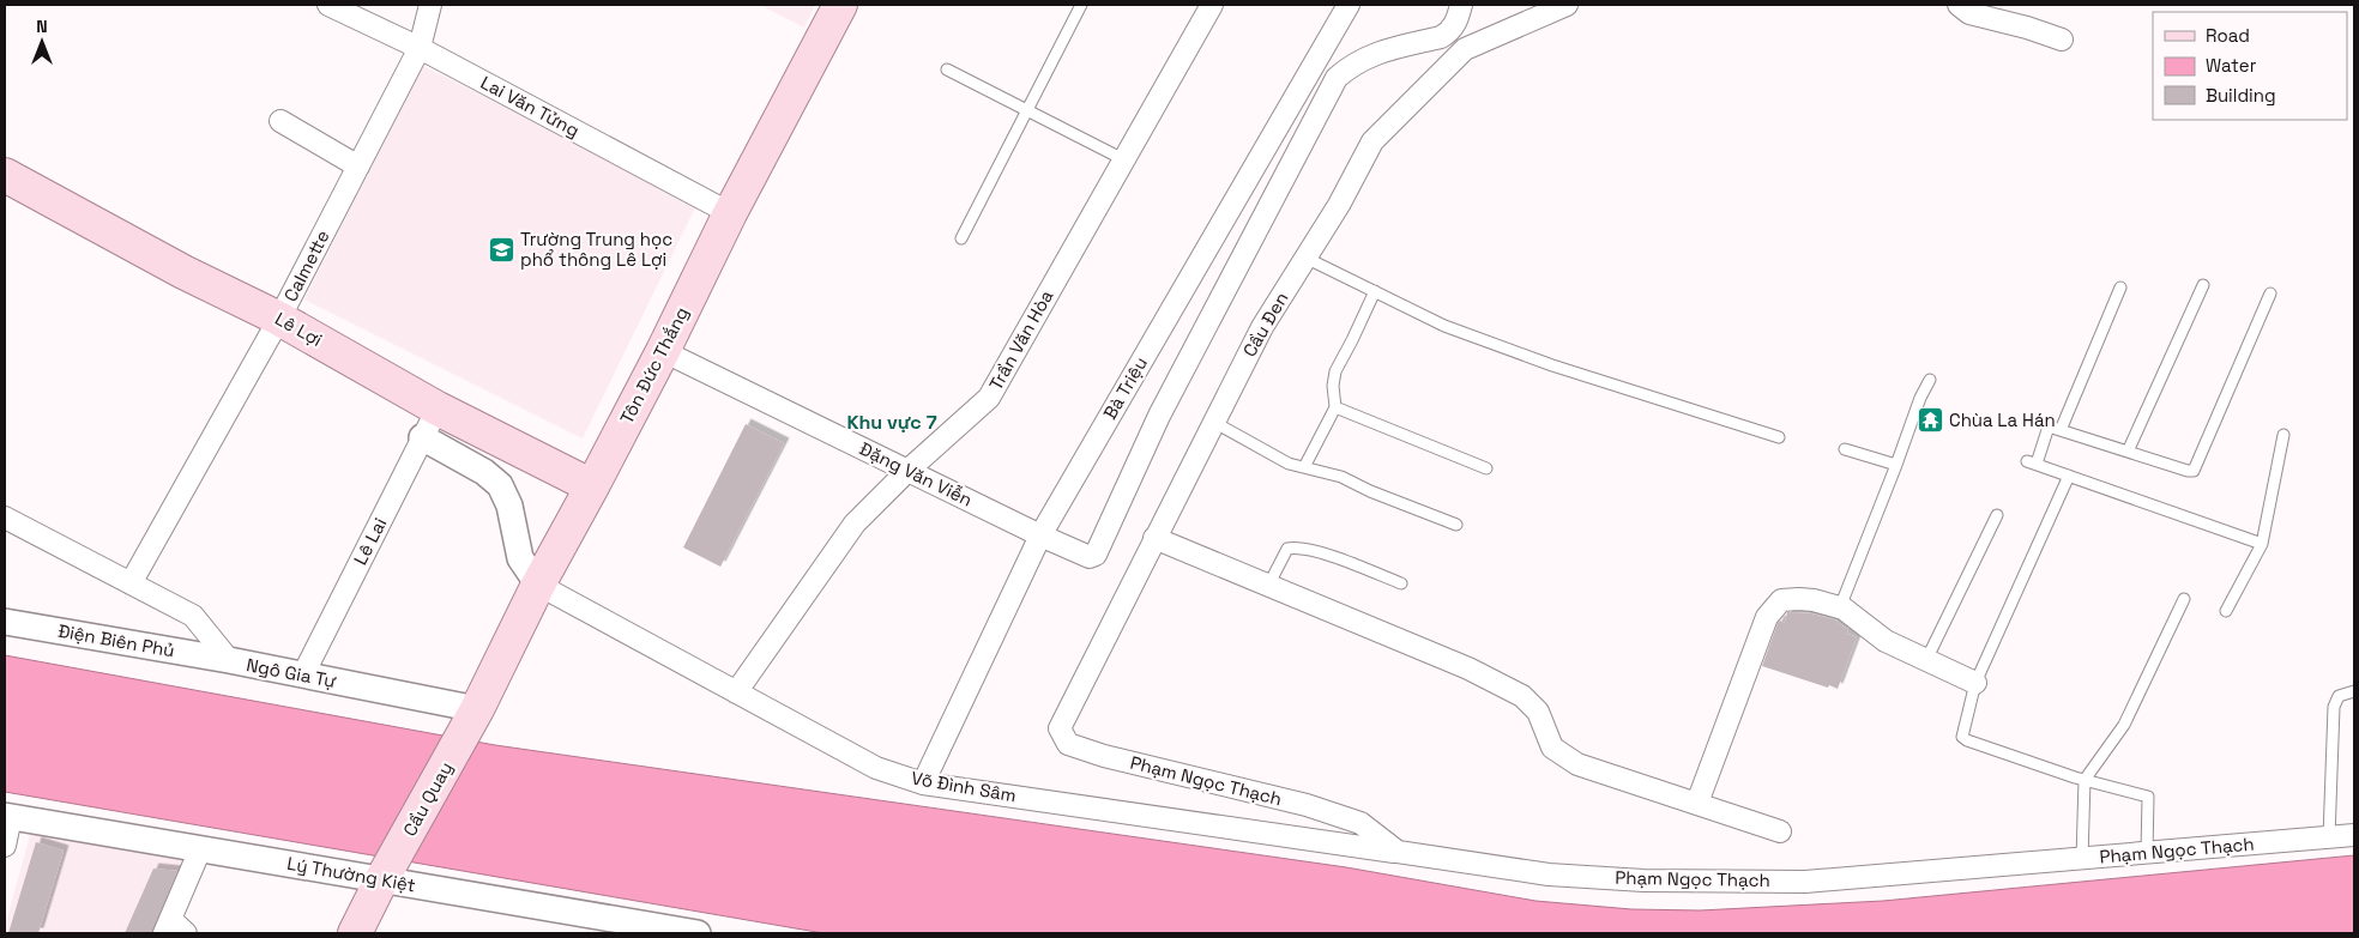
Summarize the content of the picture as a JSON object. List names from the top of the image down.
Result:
{
  "streets": {
    "main road": ["Lê Lợi", "Tôn Đức Thắng", "Cầu Quay"],
    "street": [
      "Lai Văn Tửng",
      "Calmette",
      "Cầu Đen",
      "Trần Văn Hòa",
      "Bà Triệu",
      "Đặng Văn Viễn",
      "Lê Lai",
      "Điện Biên Phủ",
      "Ngô Gia Tự",
      "Phạm Ngọc Thạch",
      "Võ Đình Sâm",
      "Lý Thường Kiệt"
    ]
  },
  "crossings": [
    ["Lai Văn Tửng", "Calmette"],
    ["Lai Văn Tửng", "Tôn Đức Thắng"],
    ["Calmette", "Lê Lợi"],
    ["Calmette", "Ngô Gia Tự"],
    ["Cầu Đen", "Phạm Ngọc Thạch"],
    ["Lê Lợi", "Tôn Đức Thắng"],
    ["Lê Lợi", "Lê Lai"],
    ["Trần Văn Hòa", "Đặng Văn Viễn"],
    ["Trần Văn Hòa", "Võ Đình Sâm"],
    ["Tôn Đức Thắng", "Đặng Văn Viễn"],
    ["Tôn Đức Thắng", "Ngô Gia Tự"],
    ["Tôn Đức Thắng", "Võ Đình Sâm"],
    ["Tôn Đức Thắng", "Cầu Quay"],
    ["Bà Triệu", "Đặng Văn Viễn"],
    ["Bà Triệu", "Võ Đình Sâm"],
    ["Lê Lai", "Ngô Gia Tự"],
    ["Điện Biên Phủ", "Ngô Gia Tự"],
    ["Ngô Gia Tự", "Cầu Quay"],
    ["Phạm Ngọc Thạch", "Võ Đình Sâm"],
    ["Cầu Quay", "Lý Thường Kiệt"]
  ],
  "districts": ["Khu vực 7"],
  "places": {
    "school or university": ["Trường Trung học phổ thông Lê Lợi"],
    "temple": ["Chùa La Hán"]
  },
  "legend": ["Road", "Water", "Building"],
  "north": "top"
}
